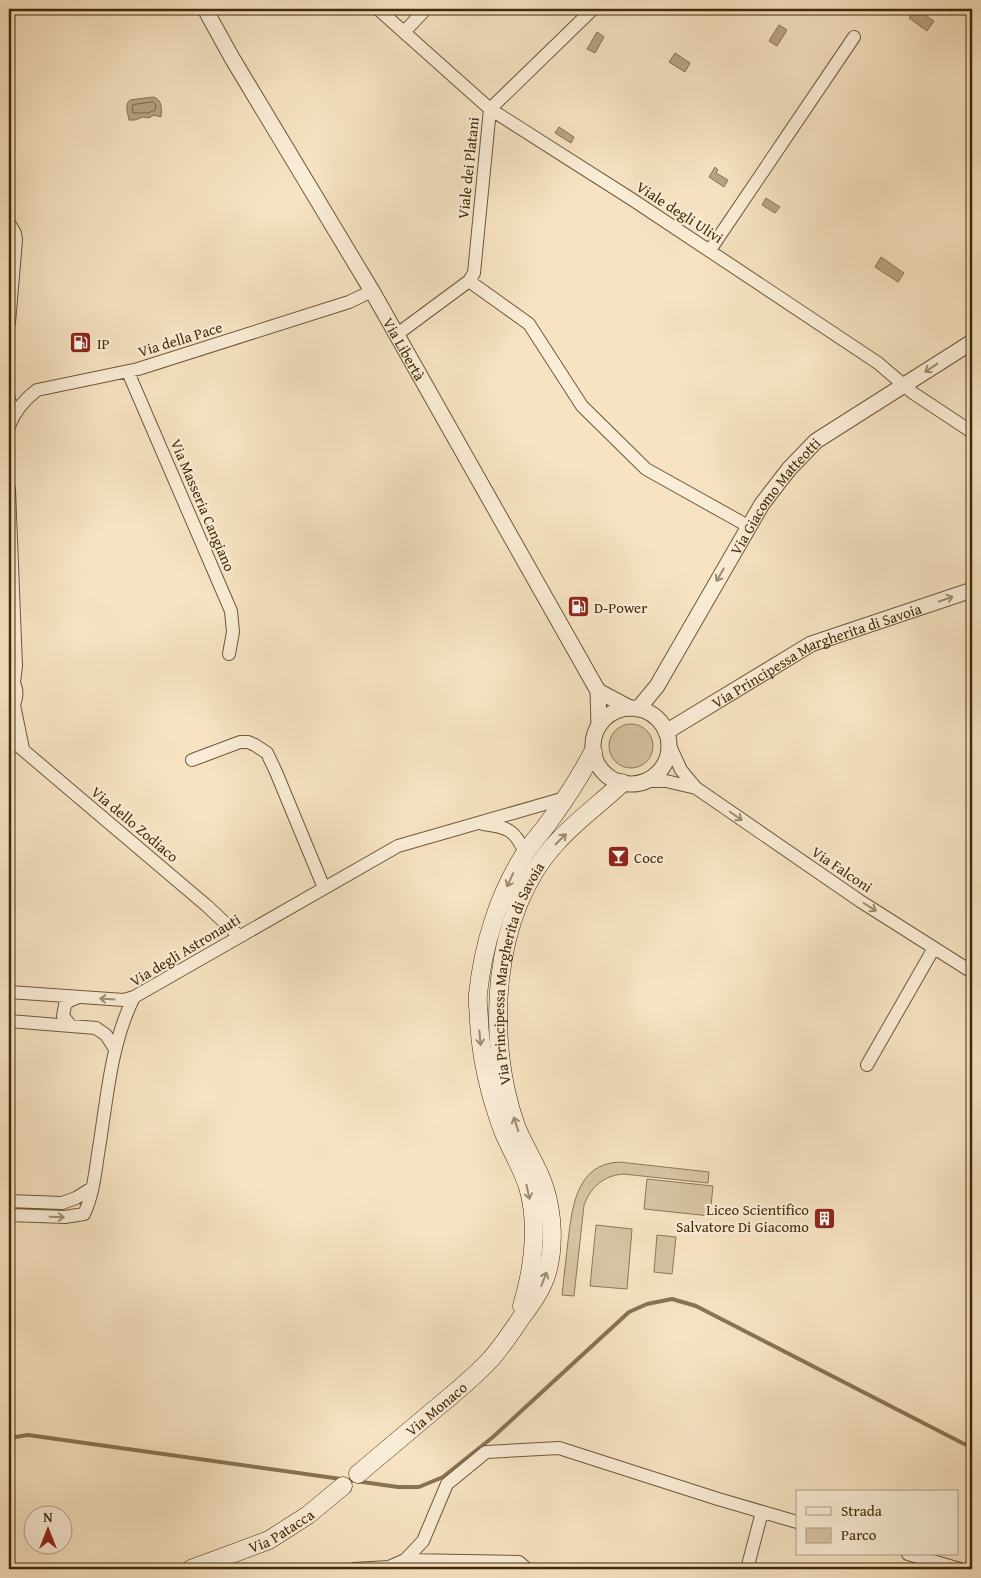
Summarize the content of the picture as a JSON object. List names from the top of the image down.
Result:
{
  "streets": {
    "main road": ["Via Principessa Margherita di Savoia", "Via Monaco", "Via Patacca"],
    "street": [
      "Viale dei Platani",
      "Viale degli Ulivi",
      "Via della Pace",
      "Via Libertà",
      "Via Giacomo Matteotti",
      "Via Masseria Cangiano",
      "Via dello Zodiaco",
      "Via Falconi",
      "Via degli Astronauti"
    ]
  },
  "crossings": [
    ["Viale dei Platani", "Viale degli Ulivi"],
    ["Viale degli Ulivi", "Via Giacomo Matteotti"],
    ["Via della Pace", "Via Libertà"],
    ["Via della Pace", "Via Masseria Cangiano"],
    ["Via Libertà", "Via Giacomo Matteotti"],
    ["Via Libertà", "Via Principessa Margherita di Savoia"],
    ["Via Libertà", "Via Falconi"],
    ["Via Giacomo Matteotti", "Via Principessa Margherita di Savoia"],
    ["Via Giacomo Matteotti", "Via Falconi"],
    ["Via Principessa Margherita di Savoia", "Via Falconi"],
    ["Via Principessa Margherita di Savoia", "Via degli Astronauti"],
    ["Via Principessa Margherita di Savoia", "Via Monaco"],
    ["Via dello Zodiaco", "Via degli Astronauti"],
    ["Via Monaco", "Via Patacca"]
  ],
  "one_way": ["Via Giacomo Matteotti", "Via Falconi"],
  "places": {
    "fuel station": ["IP", "D-Power"],
    "bar": ["Coce"],
    "building": ["Liceo Scientifico Salvatore Di Giacomo"]
  },
  "legend": ["Strada", "Parco"],
  "north": "top"
}
